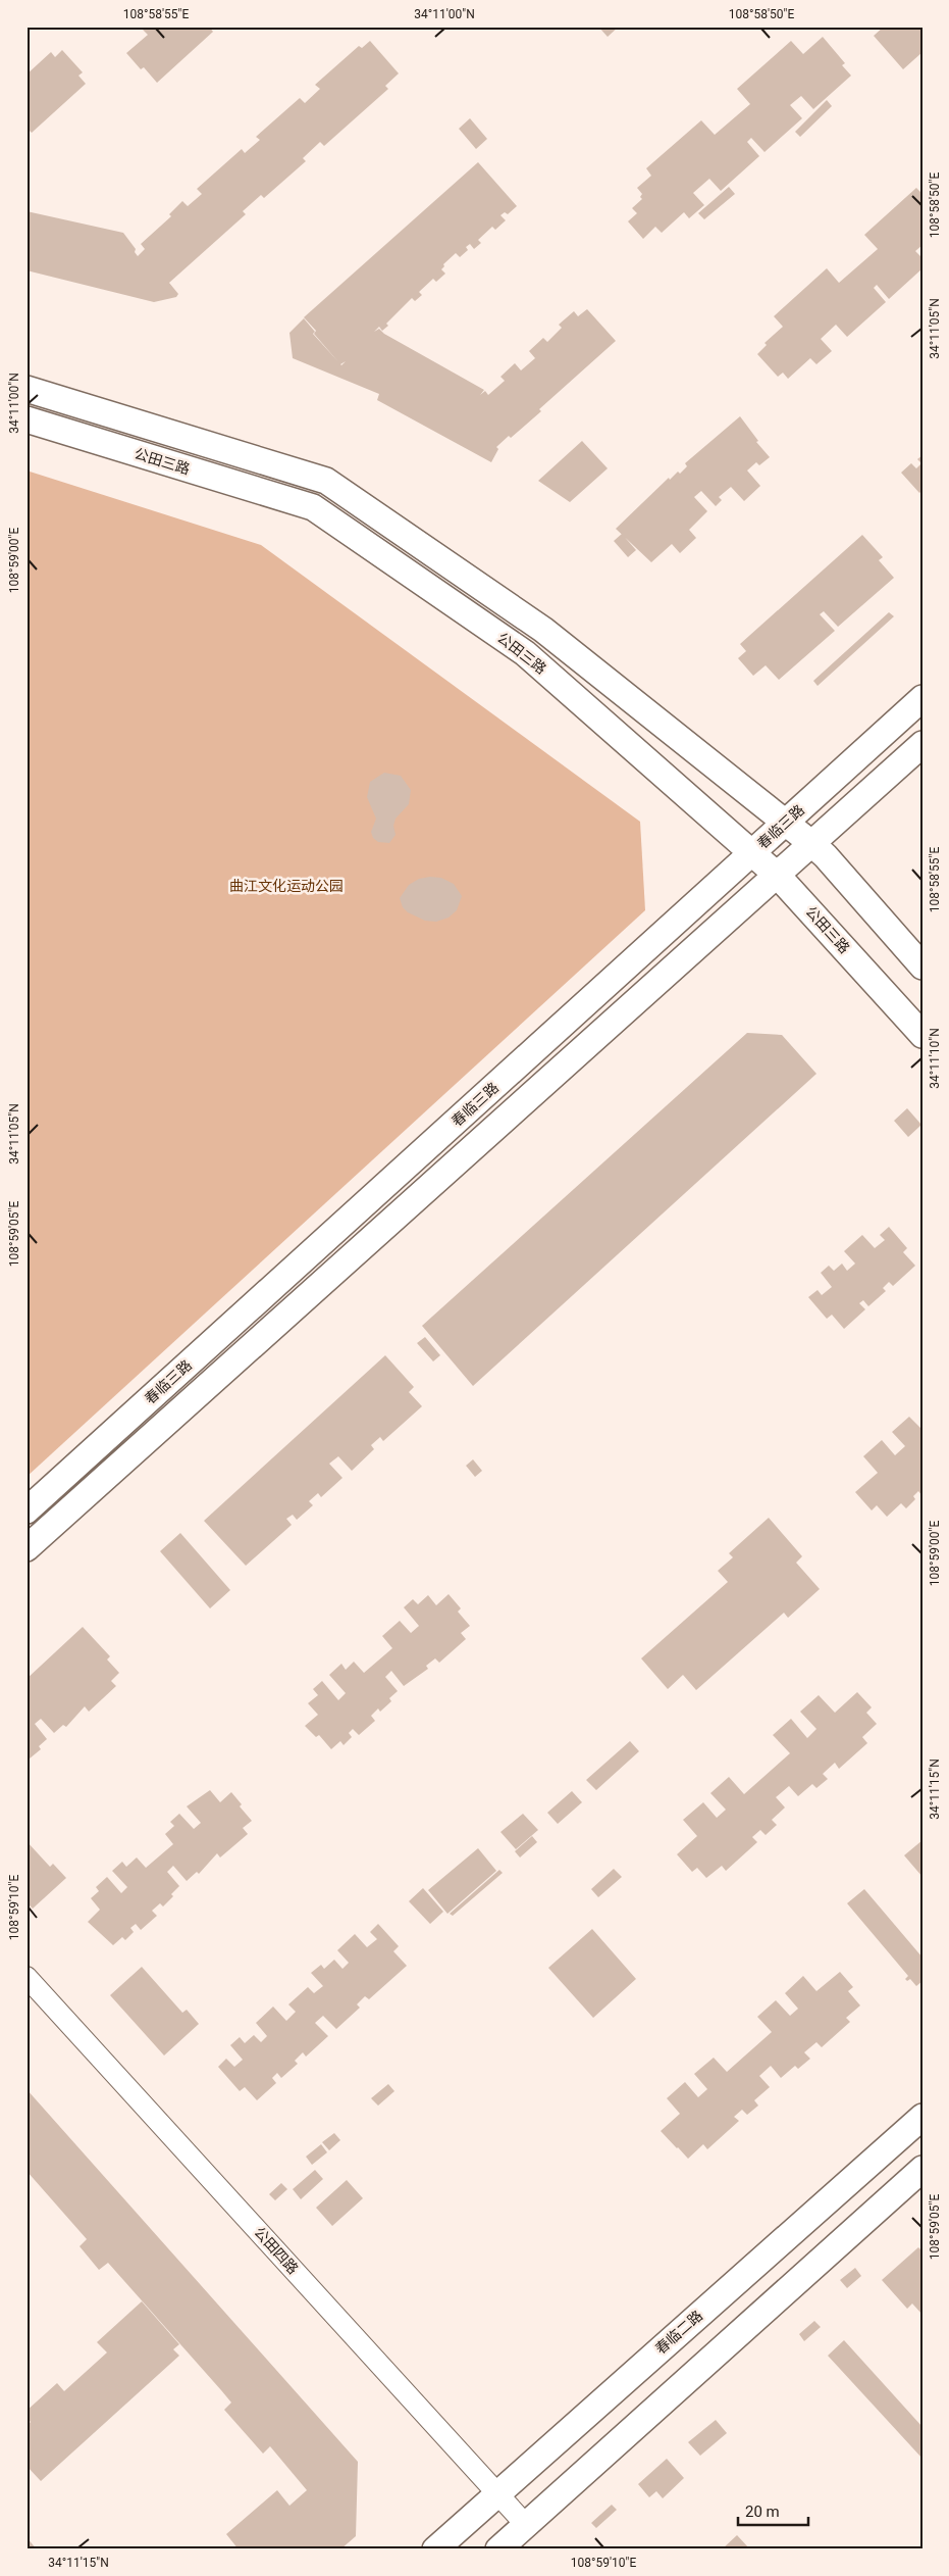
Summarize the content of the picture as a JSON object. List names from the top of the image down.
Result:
{
  "streets": {
    "street": [
      "公田三路",
      "春临三路",
      "公田四路",
      "春临二路"
    ]
  },
  "crossings": [
    ["公田三路", "春临三路"],
    ["公田四路", "春临二路"]
  ],
  "parks": ["曲江文化运动公园"],
  "scale_bar": "20 m",
  "coordinates": [
    "108°58'55\"E",
    "34°11'00\"N",
    "108°58'50\"E",
    "34°11'05\"N",
    "108°59'00\"E",
    "34°11'10\"N",
    "108°59'05\"E",
    "34°11'15\"N",
    "108°59'10\"E"
  ]
}
